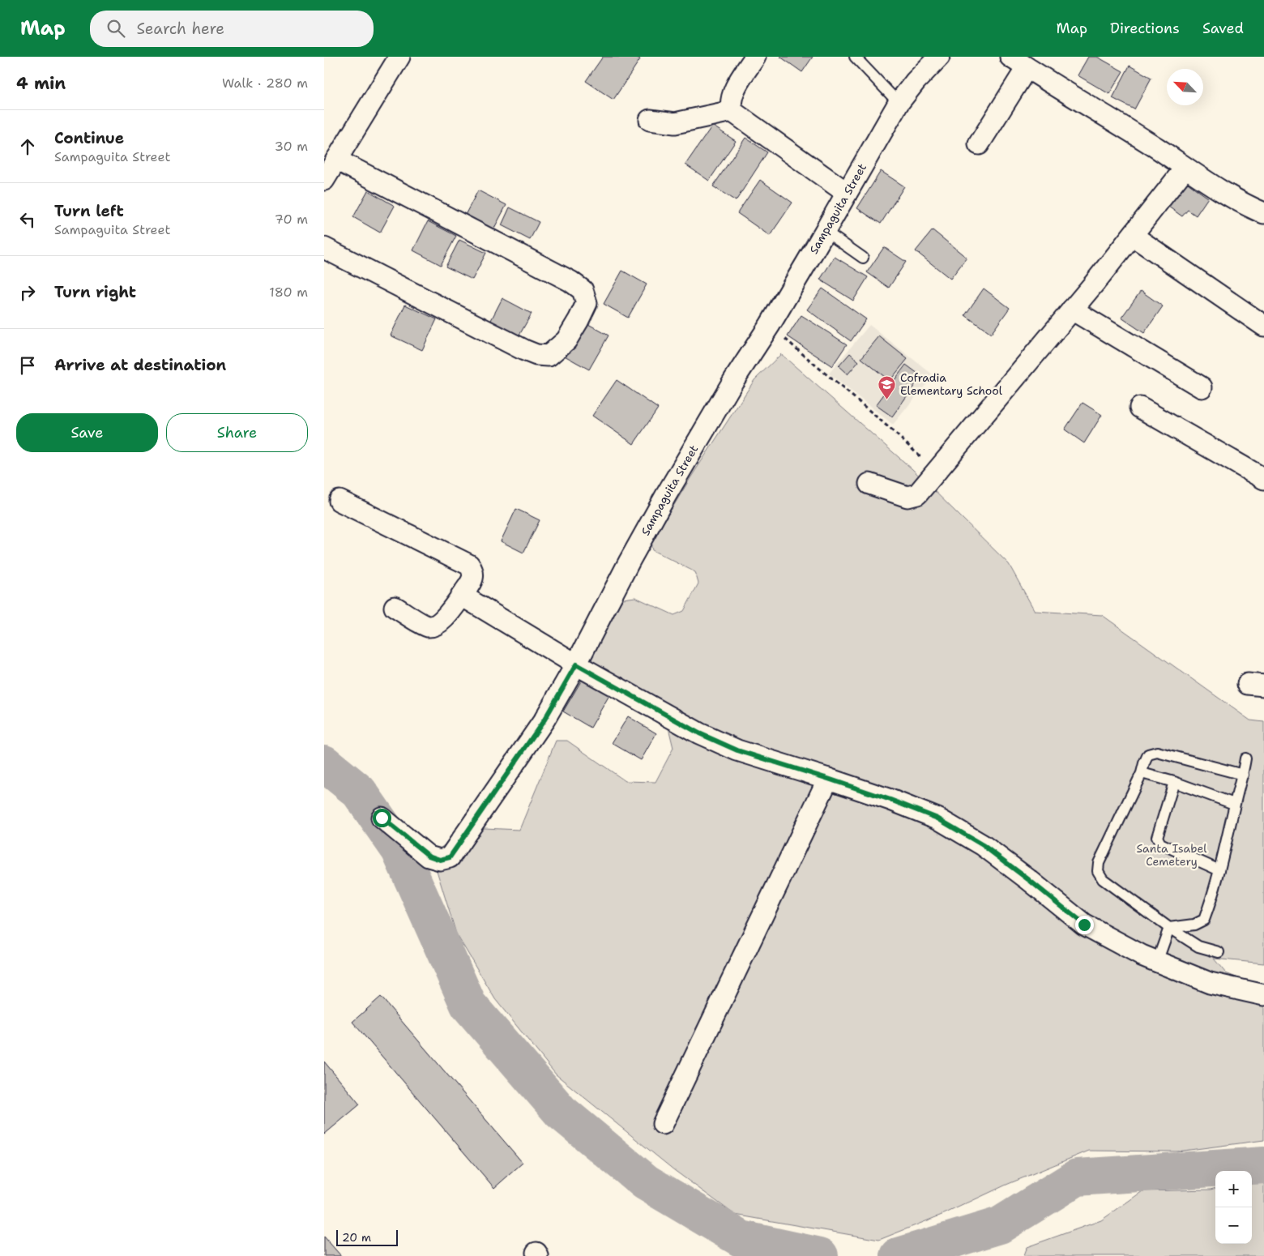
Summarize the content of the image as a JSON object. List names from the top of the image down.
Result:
{
  "streets": {
    "street": ["Sampaguita Street"]
  },
  "parks": ["Santa Isabel Cemetery"],
  "places": {
    "school or university": ["Cofradia Elementary School"]
  },
  "scale_bar": "20 m",
  "north": "top left",
  "page": {
    "header": "Map",
    "search": "Search here",
    "nav": ["Map", "Directions", "Saved"],
    "heading": ["4 min", "Walk · 280 m"],
    "list": [
      ["Continue", "Sampaguita Street", "30 m"],
      ["Turn left", "Sampaguita Street", "70 m"],
      ["Turn right", "180 m"],
      "Arrive at destination"
    ],
    "buttons": ["Save", "Share"],
    "map_buttons": ["+", "−"],
    "scale": "20 m"
  }
}
